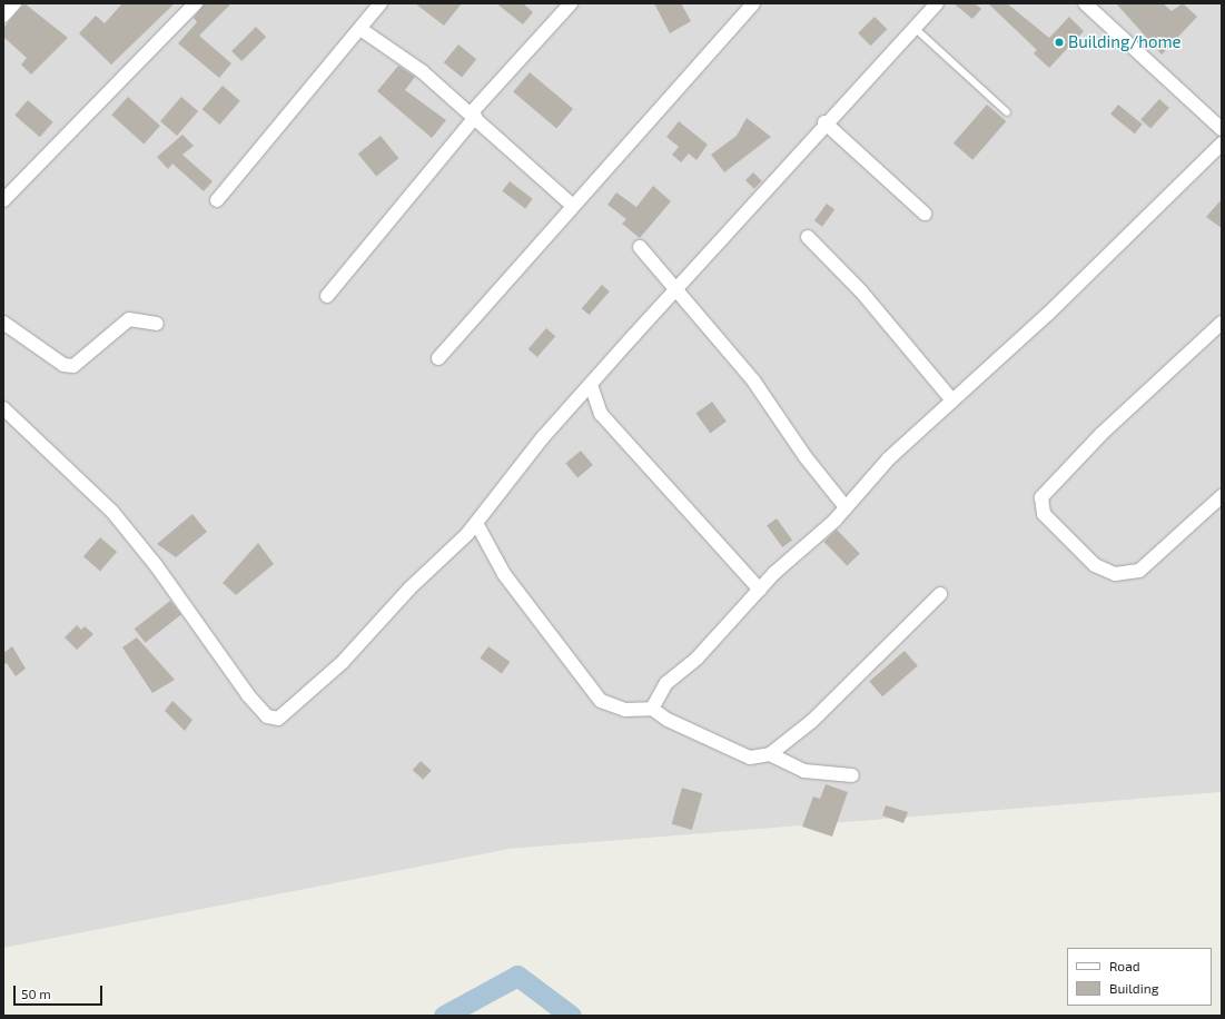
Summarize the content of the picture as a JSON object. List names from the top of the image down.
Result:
{
  "places": ["Building/home"],
  "legend": ["Road", "Building"],
  "scale_bar": "50 m"
}
